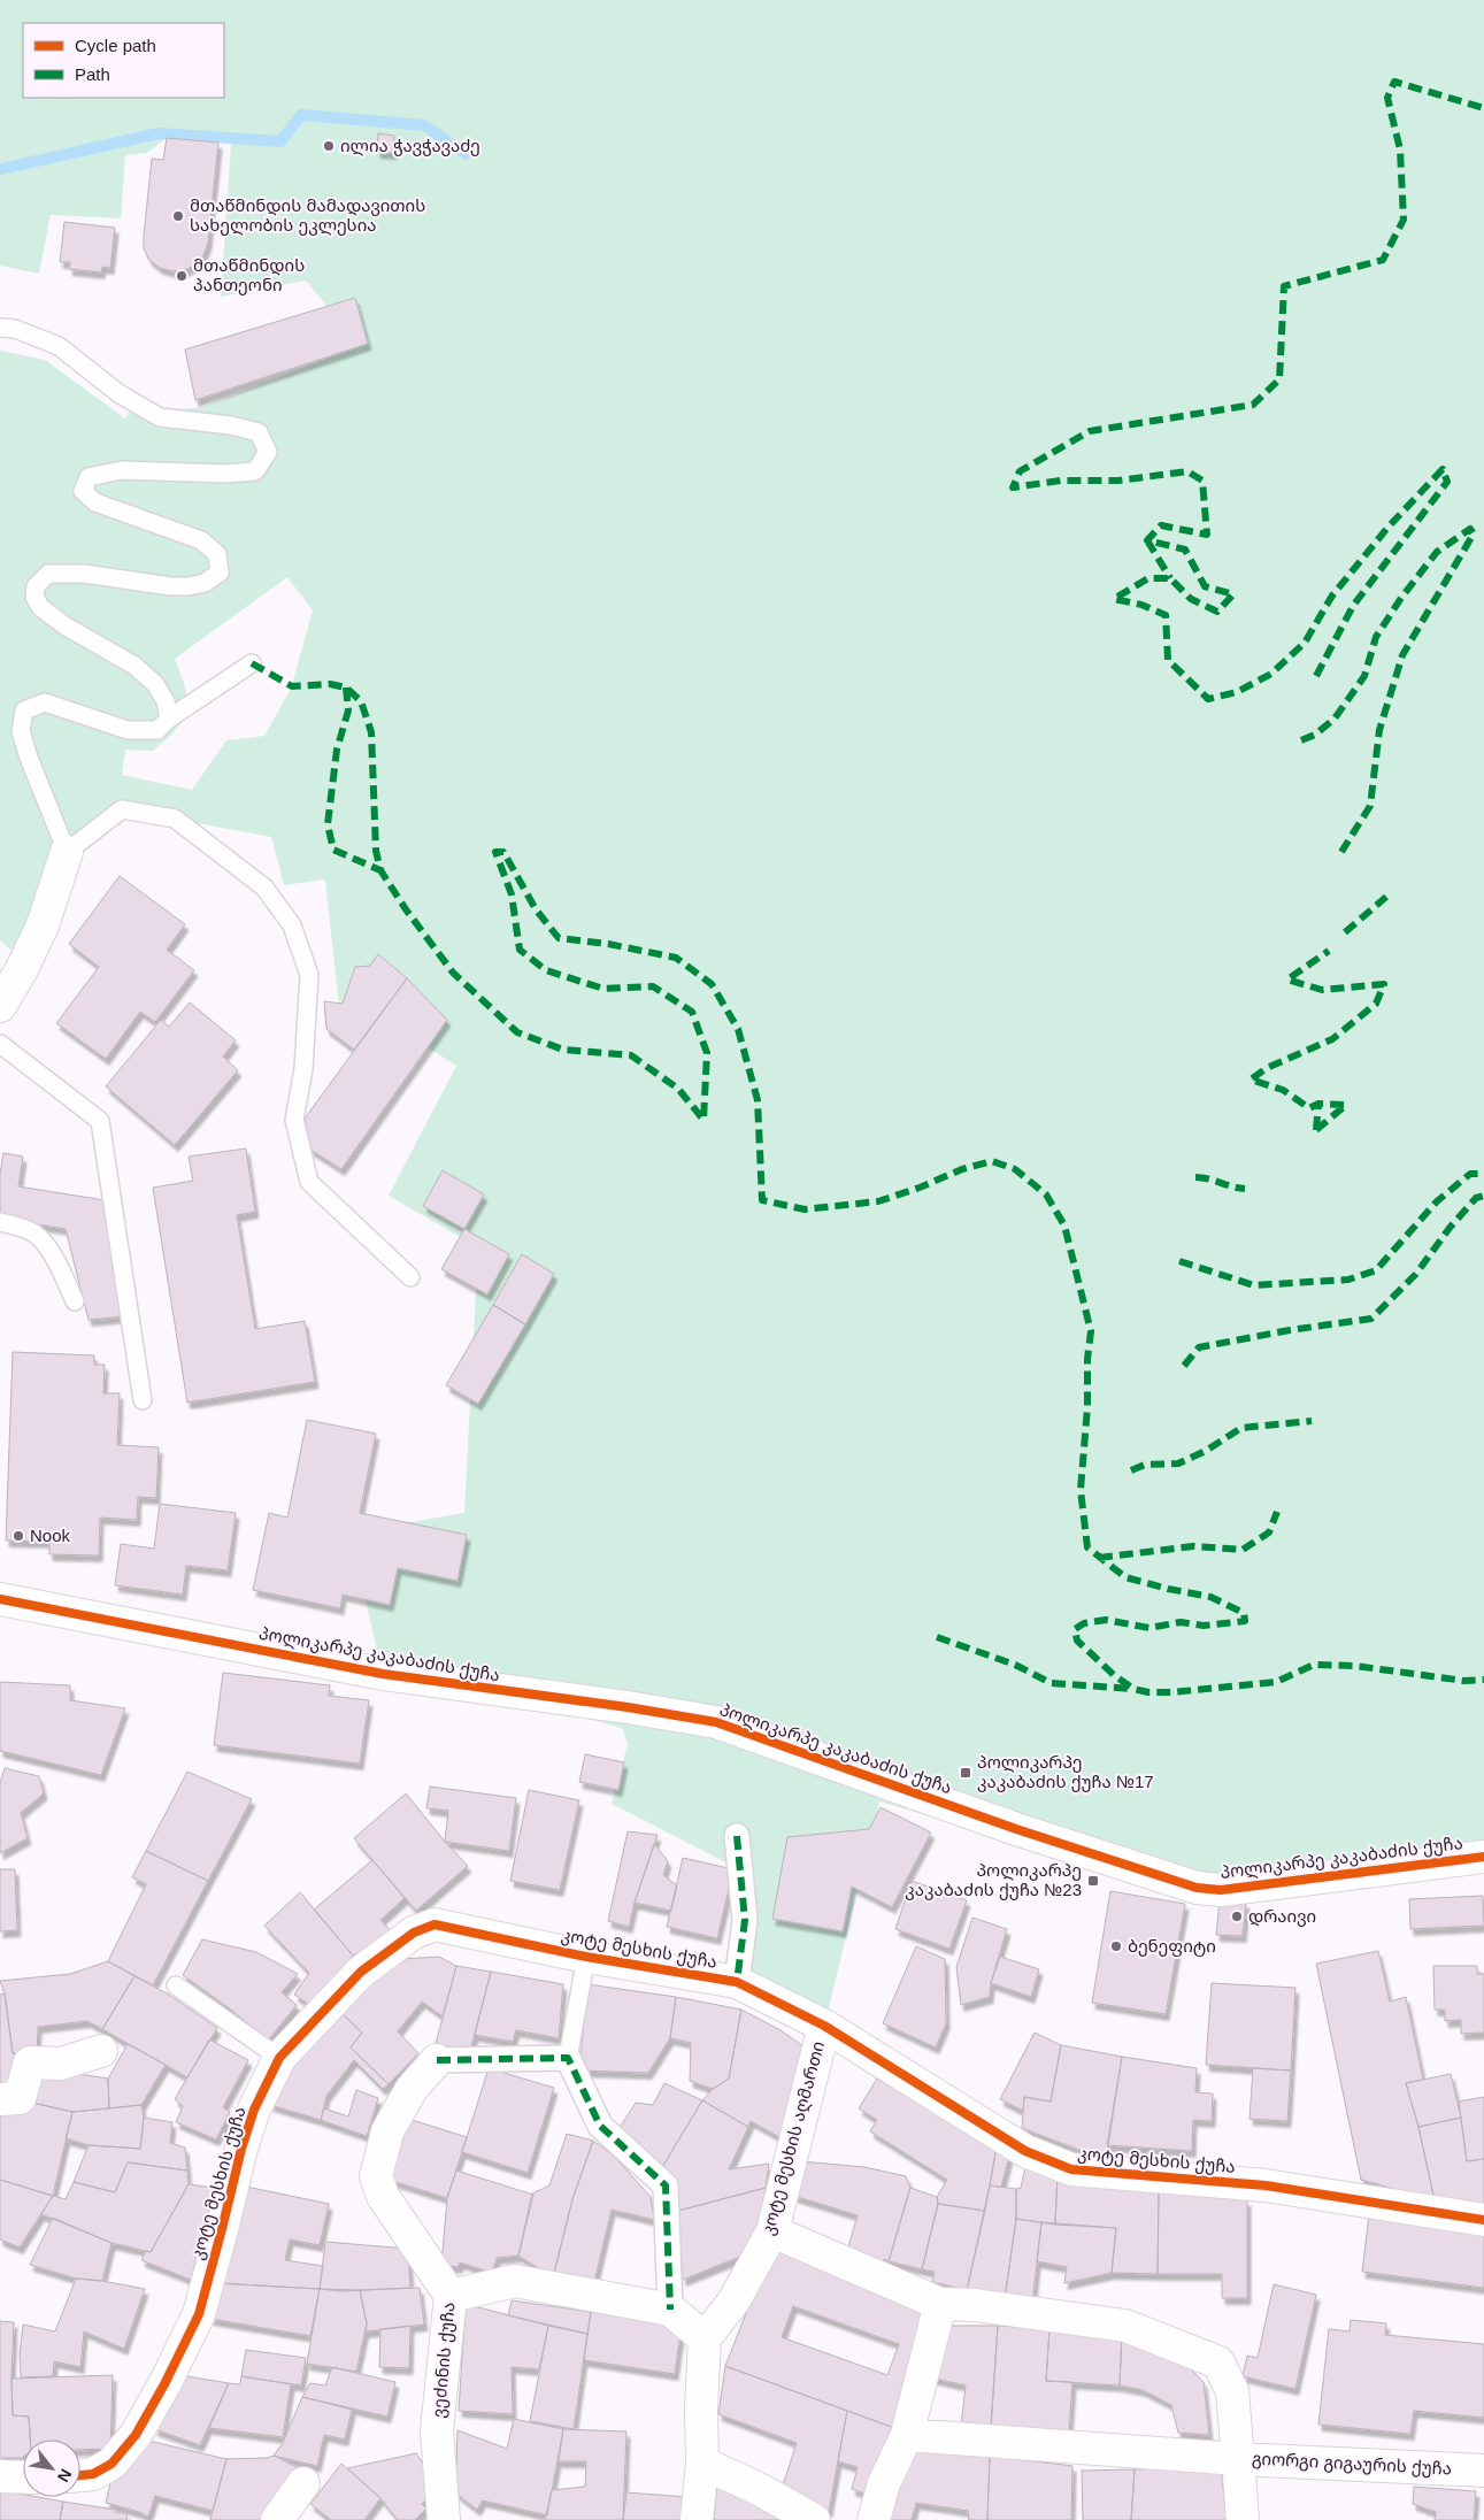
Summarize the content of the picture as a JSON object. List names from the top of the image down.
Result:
{
  "streets": {
    "street": [
      "პოლიკარპე კაკაბაძის ქუჩა",
      "კოტე მესხის ქუჩა",
      "კოტე მესხის აღმართი",
      "ვეძინის ქუჩა",
      "გიორგი გიგაურის ქუჩა"
    ]
  },
  "crossings": [
    ["კოტე მესხის ქუჩა", "კოტე მესხის აღმართი"],
    ["კოტე მესხის აღმართი", "გიორგი გიგაურის ქუჩა"]
  ],
  "places": {
    "other": [
      "ილია ჭავჭავაძე",
      "მთაწმინდის მამადავითის სახელობის ეკლესია",
      "მთაწმინდის პანთეონი",
      "Nook",
      "დრაივი",
      "ბენეფიტი"
    ],
    "transit": ["პოლიკარპე კაკაბაძის ქუჩა №17", "პოლიკარპე კაკაბაძის ქუჩა №23"]
  },
  "legend": ["Cycle path", "Path"],
  "north": "bottom right"
}
